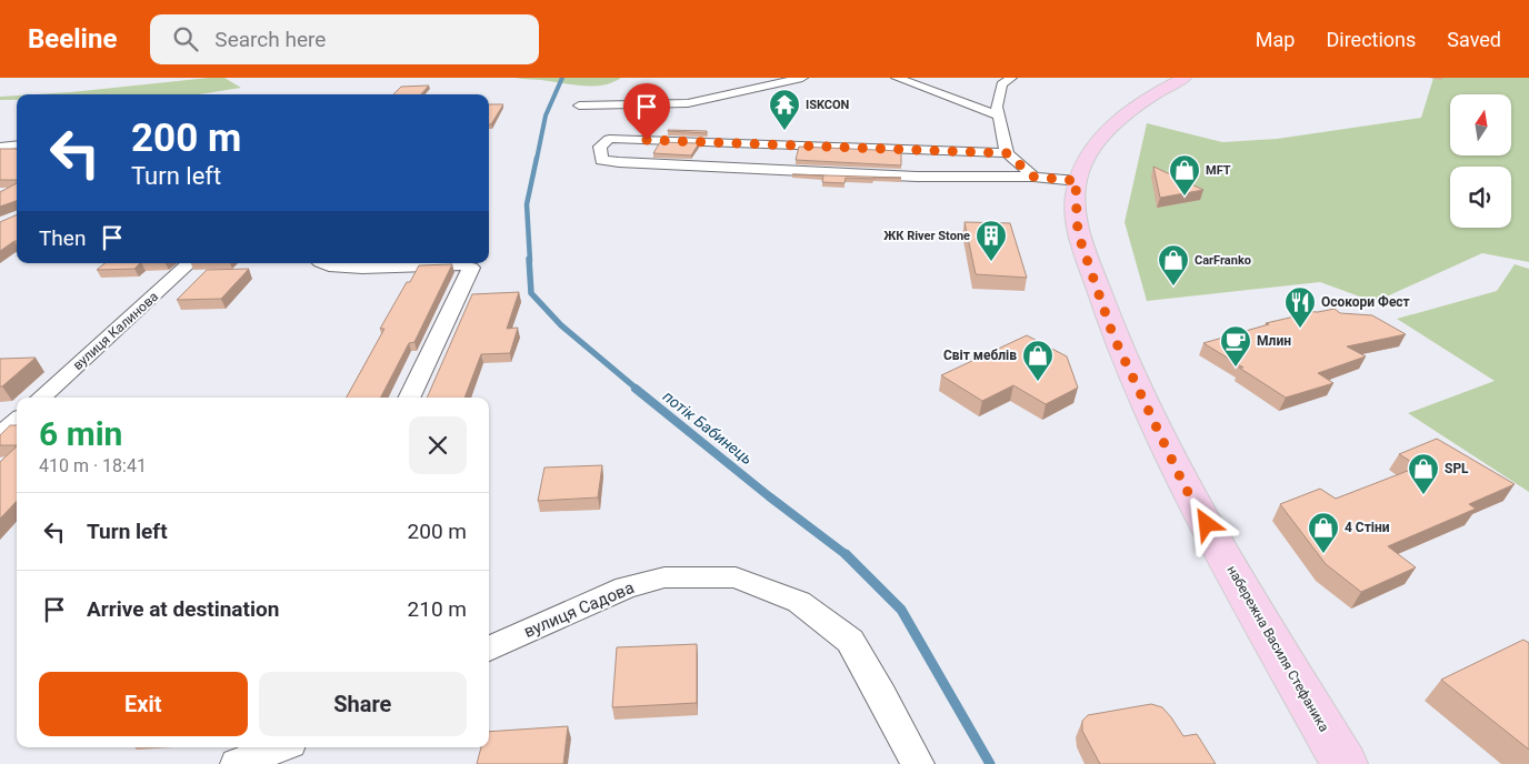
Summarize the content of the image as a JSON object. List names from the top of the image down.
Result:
{
  "streets": {
    "main road": ["набережна Василя Стефаника"],
    "street": ["вулиця Калинова", "вулиця Садова"]
  },
  "water": ["потік Бабинець"],
  "places": {
    "temple": ["ISKCON"],
    "shop": [
      "MFT",
      "CarFranko",
      "Світ меблів",
      "SPL",
      "4 Стіни"
    ],
    "building": ["ЖК River Stone"],
    "restaurant": ["Осокори Фест"],
    "cafe": ["Млин"]
  },
  "north": "top",
  "page": {
    "header": "Beeline",
    "search": "Search here",
    "nav": ["Map", "Directions", "Saved"],
    "turn": ["200 m", "Turn left"],
    "then": "Then",
    "heading": ["6 min", "410 m · 18:41"],
    "list": [
      {
        "name": "Turn left",
        "value": "200 m"
      },
      {
        "name": "Arrive at destination",
        "value": "210 m"
      }
    ],
    "buttons": ["Exit", "Share"]
  }
}
